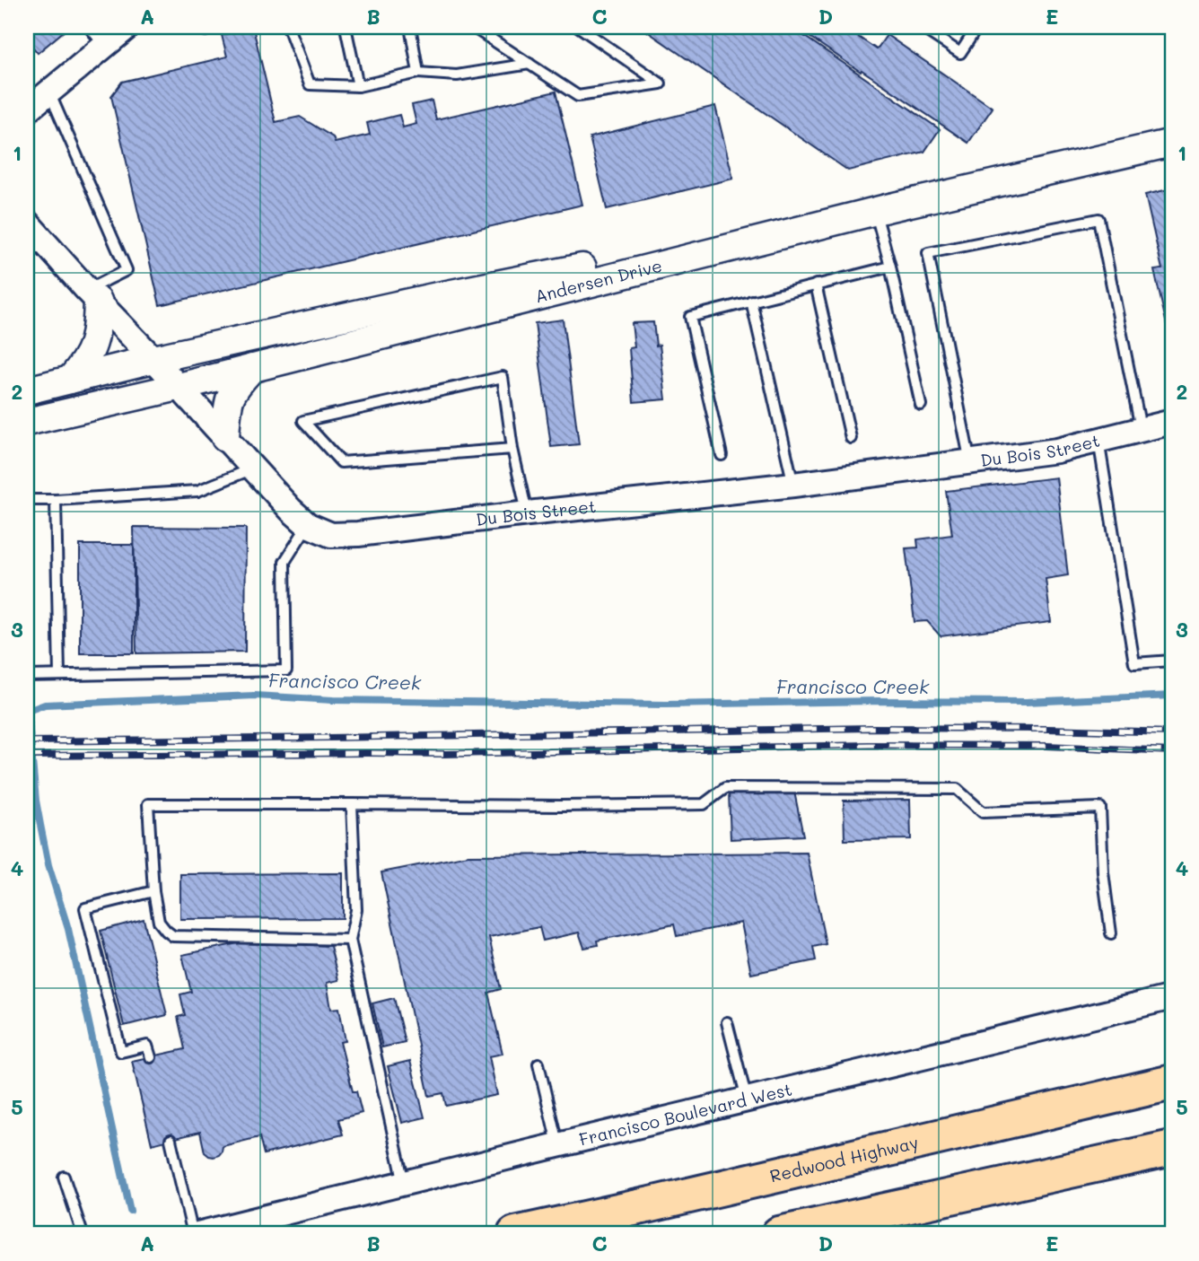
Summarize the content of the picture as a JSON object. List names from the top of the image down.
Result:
{
  "streets": {
    "highway": ["Redwood Highway"],
    "main road": ["Andersen Drive"],
    "street": ["Du Bois Street", "Francisco Boulevard West"]
  },
  "crossings": [
    ["Andersen Drive", "Du Bois Street"]
  ],
  "water": ["Francisco Creek"],
  "grid": {
    "columns": [
      "A",
      "B",
      "C",
      "D",
      "E"
    ],
    "rows": [
      "1",
      "2",
      "3",
      "4",
      "5"
    ]
  }
}
